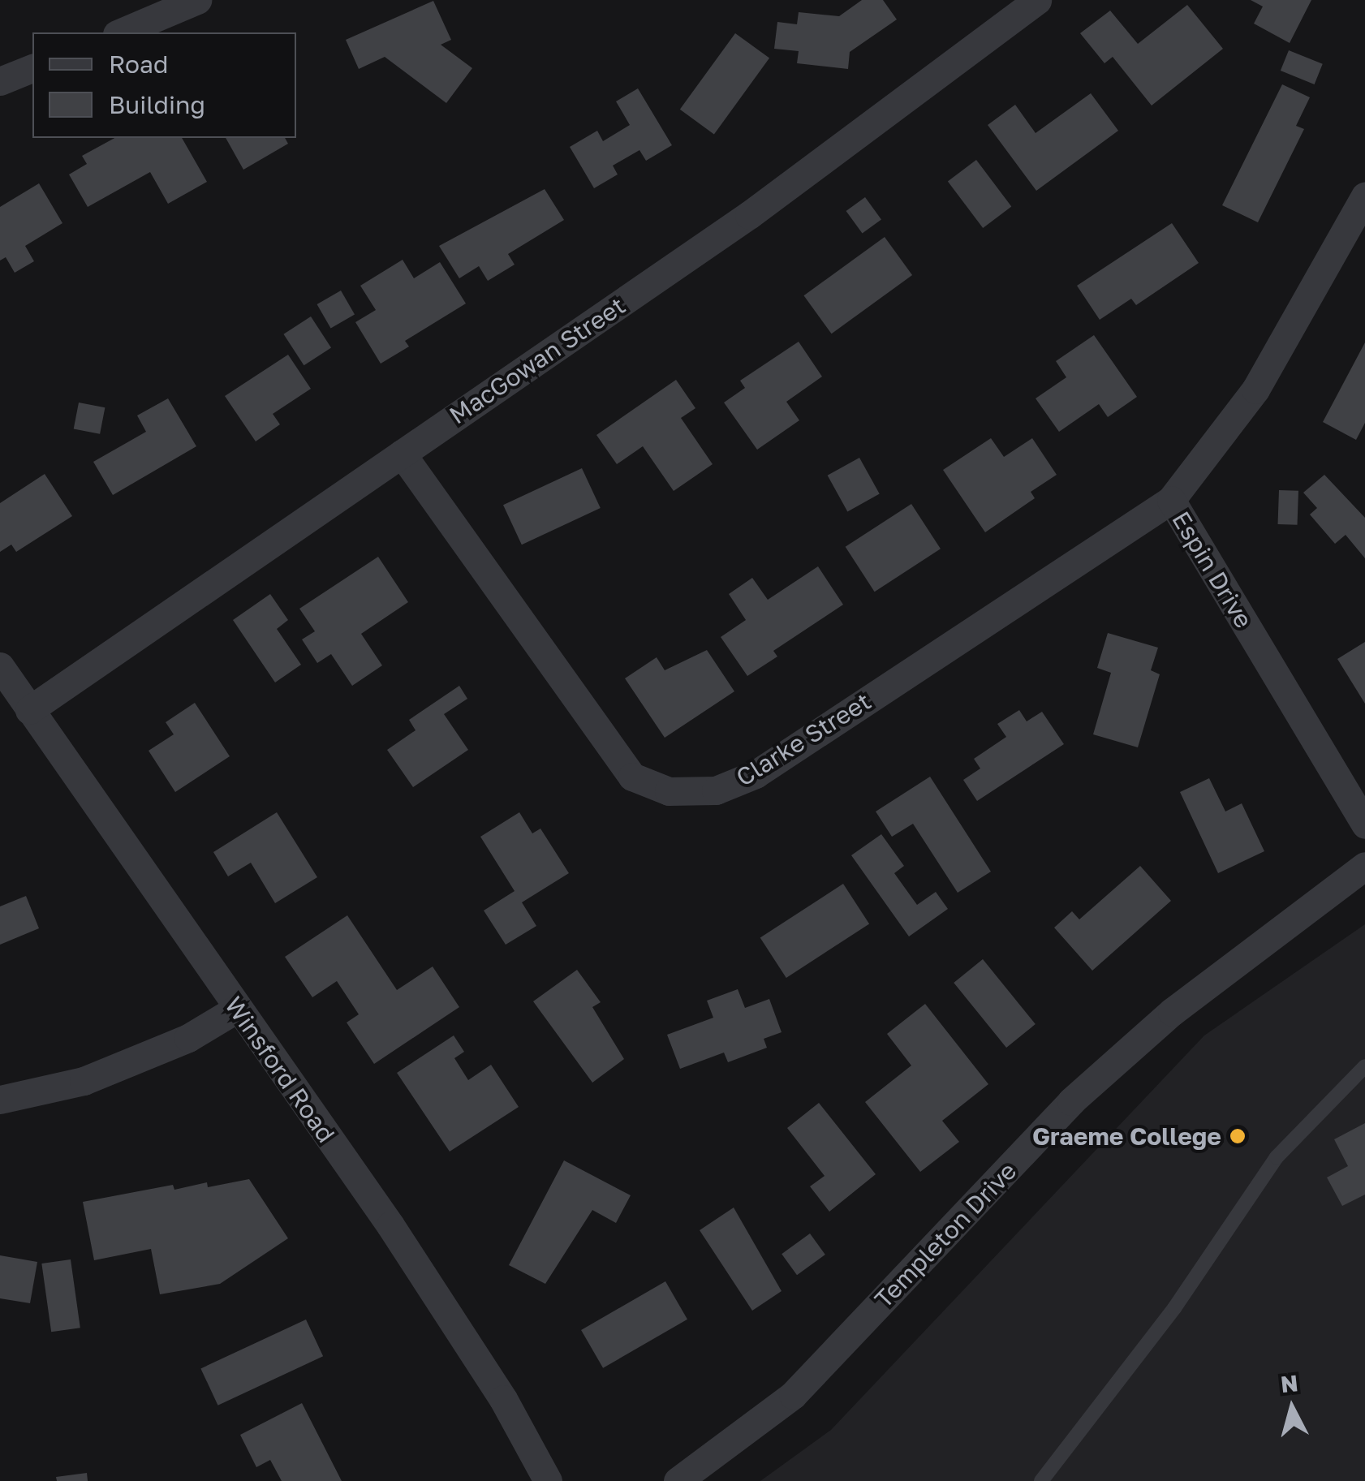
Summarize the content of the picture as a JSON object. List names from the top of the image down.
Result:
{
  "streets": {
    "street": [
      "MacGowan Street",
      "Espin Drive",
      "Clarke Street",
      "Winsford Road",
      "Templeton Drive"
    ]
  },
  "crossings": [
    ["MacGowan Street", "Clarke Street"],
    ["MacGowan Street", "Winsford Road"],
    ["Espin Drive", "Clarke Street"]
  ],
  "places": ["Graeme College"],
  "legend": ["Road", "Building"],
  "north": "top"
}
